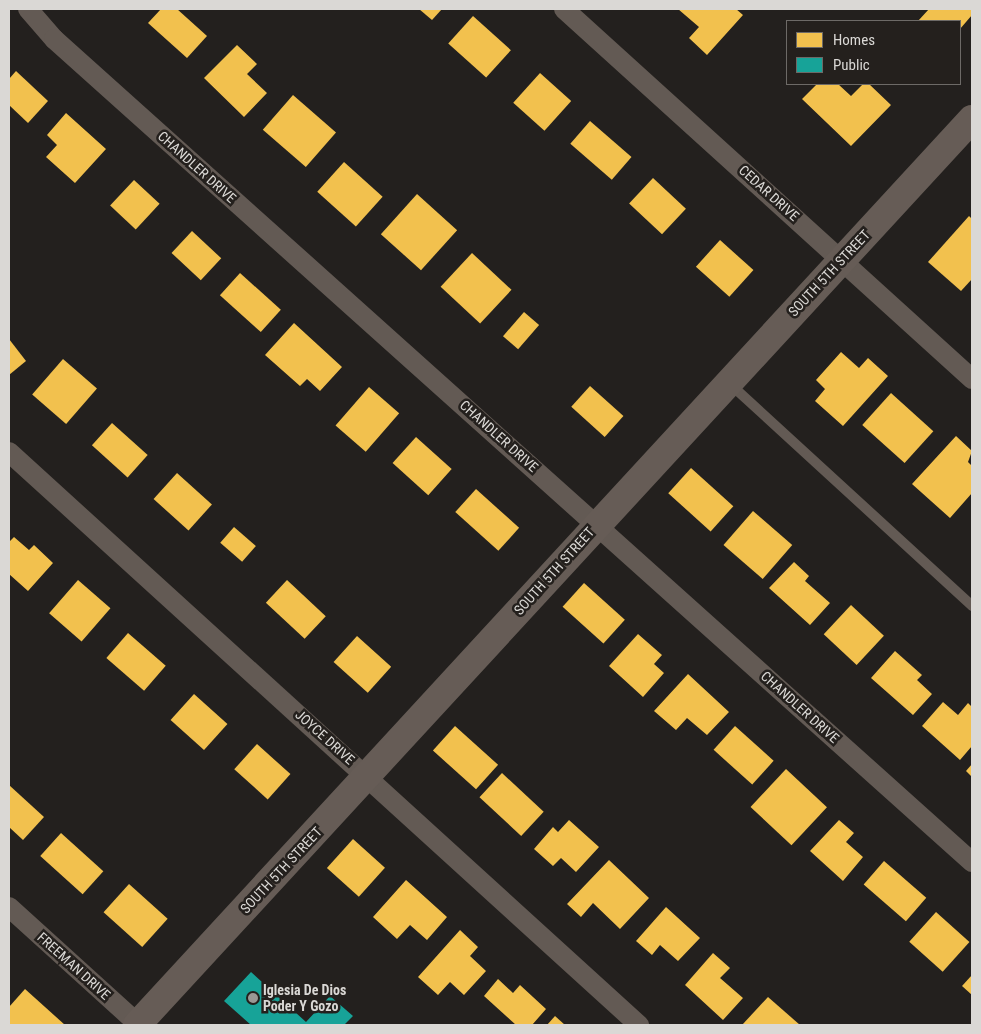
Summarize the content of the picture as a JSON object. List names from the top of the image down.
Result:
{
  "streets": {
    "street": [
      "CHANDLER DRIVE",
      "CEDAR DRIVE",
      "SOUTH 5TH STREET",
      "JOYCE DRIVE",
      "FREEMAN DRIVE"
    ]
  },
  "crossings": [
    ["CHANDLER DRIVE", "SOUTH 5TH STREET"],
    ["CEDAR DRIVE", "SOUTH 5TH STREET"],
    ["SOUTH 5TH STREET", "JOYCE DRIVE"],
    ["SOUTH 5TH STREET", "FREEMAN DRIVE"]
  ],
  "places": ["Iglesia De Dios Poder Y Gozo"],
  "legend": ["Homes", "Public"]
}
